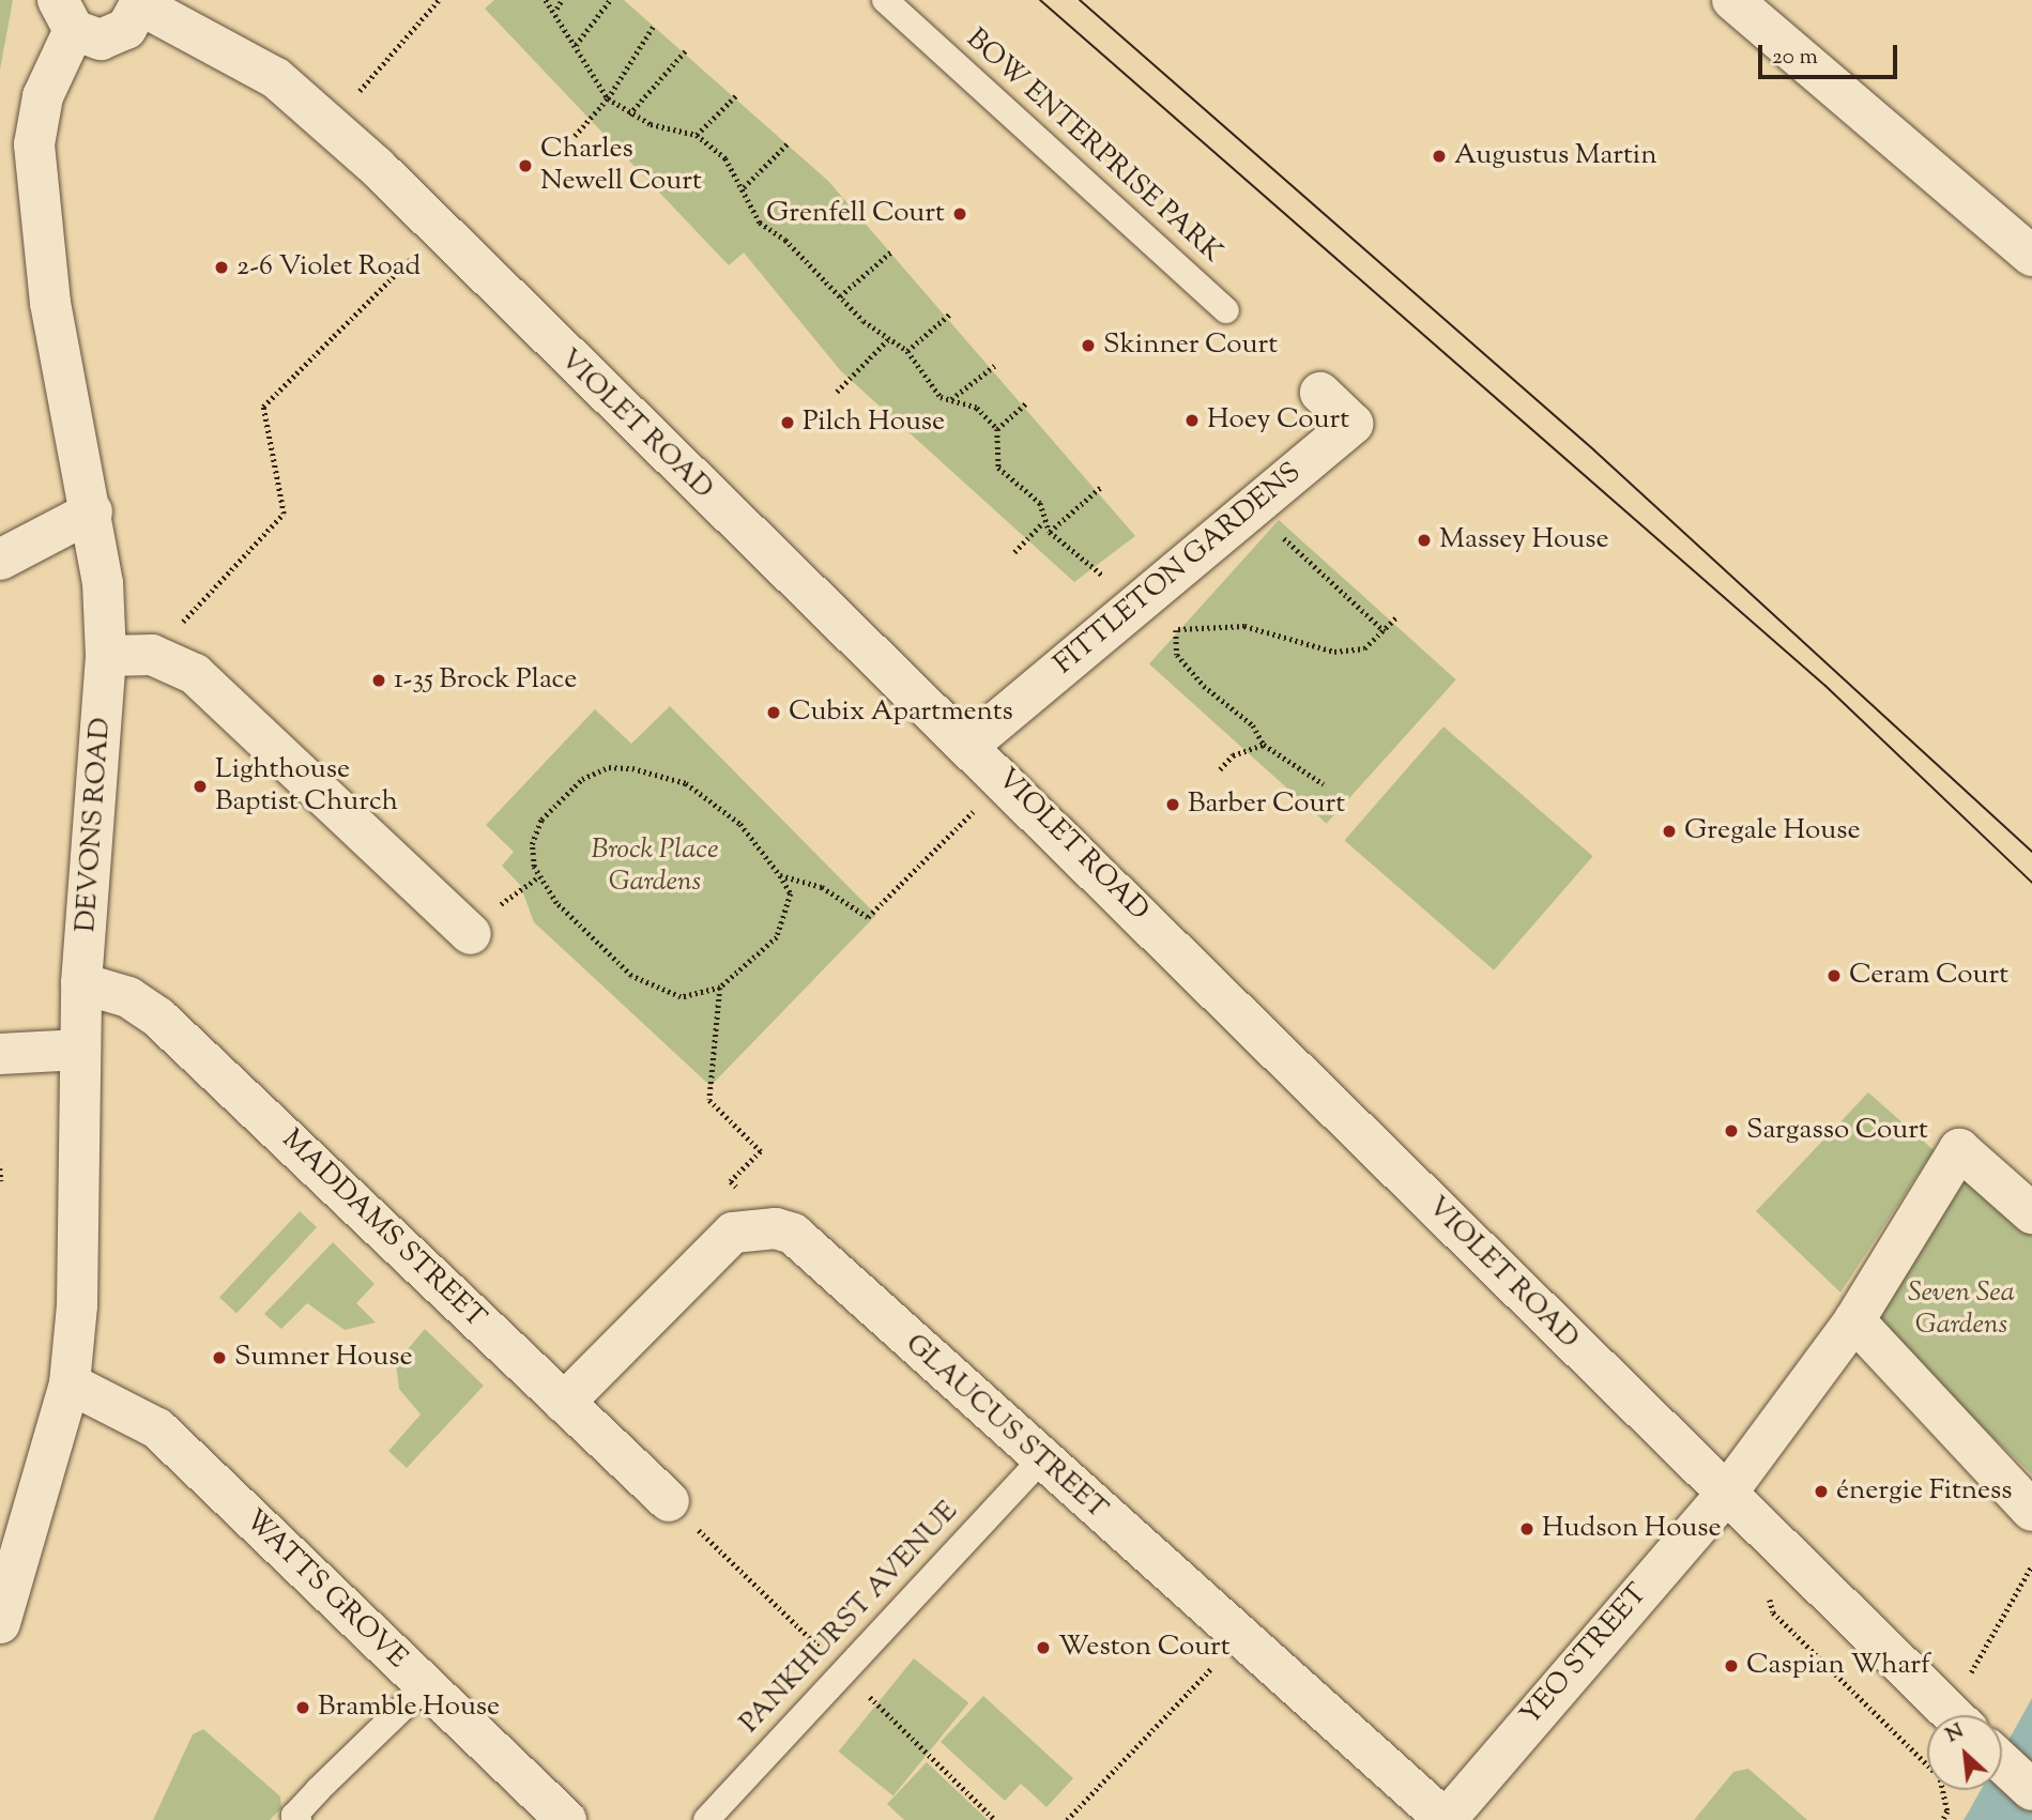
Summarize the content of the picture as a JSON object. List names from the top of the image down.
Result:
{
  "streets": {
    "street": [
      "VIOLET ROAD",
      "FITTLETON GARDENS",
      "DEVONS ROAD",
      "MADDAMS STREET",
      "GLAUCUS STREET",
      "WATTS GROVE",
      "YEO STREET"
    ],
    "lane": ["BOW ENTERPRISE PARK", "PANKHURST AVENUE"]
  },
  "crossings": [
    ["VIOLET ROAD", "FITTLETON GARDENS"],
    ["VIOLET ROAD", "DEVONS ROAD"],
    ["VIOLET ROAD", "YEO STREET"],
    ["DEVONS ROAD", "MADDAMS STREET"],
    ["DEVONS ROAD", "WATTS GROVE"],
    ["GLAUCUS STREET", "PANKHURST AVENUE"],
    ["GLAUCUS STREET", "YEO STREET"]
  ],
  "parks": ["Brock Place Gardens", "Seven Sea Gardens"],
  "places": [
    "Augustus Martin",
    "Charles Newell Court",
    "Grenfell Court",
    "2-6 Violet Road",
    "Skinner Court",
    "Hoey Court",
    "Pilch House",
    "Massey House",
    "1-35 Brock Place",
    "Cubix Apartments",
    "Lighthouse Baptist Church",
    "Barber Court",
    "Gregale House",
    "Ceram Court",
    "Sargasso Court",
    "Sumner House",
    "énergie Fitness",
    "Hudson House",
    "Weston Court",
    "Caspian Wharf",
    "Bramble House"
  ],
  "scale_bar": "20 m",
  "north": "top left"
}
